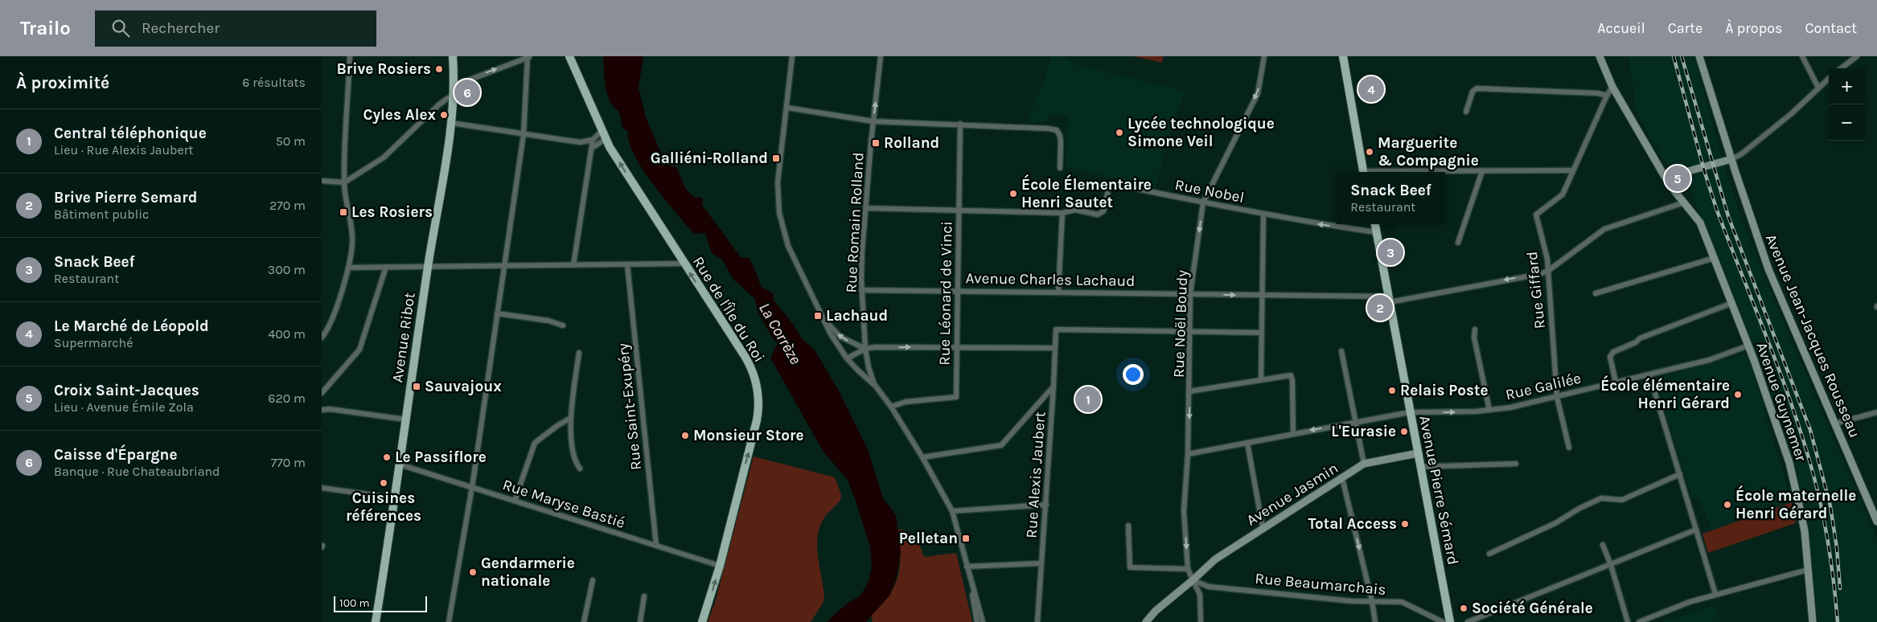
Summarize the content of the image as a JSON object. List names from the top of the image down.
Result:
{
  "streets": {
    "main road": [
      "Rue de l'Île du Roi",
      "Avenue Jean-Jacques Rousseau",
      "Avenue Ribot",
      "Avenue Guynemer",
      "Avenue Pierre Sémard",
      "Avenue Jasmin"
    ],
    "street": [
      "Rue Nobel",
      "Rue Romain Rolland",
      "Avenue Charles Lachaud",
      "Rue Giffard",
      "Rue Léonard de Vinci",
      "Rue Noël Boudy",
      "Rue Galilée",
      "Rue Saint-Exupéry",
      "Rue Alexis Jaubert",
      "Rue Maryse Bastié",
      "Rue Beaumarchais"
    ]
  },
  "crossings": [
    ["Rue Nobel", "Rue Noël Boudy"],
    ["Rue Nobel", "Avenue Pierre Sémard"],
    ["Rue Romain Rolland", "Avenue Charles Lachaud"],
    ["Rue Romain Rolland", "Rue Léonard de Vinci"],
    ["Avenue Charles Lachaud", "Rue Giffard"],
    ["Avenue Charles Lachaud", "Rue Léonard de Vinci"],
    ["Avenue Charles Lachaud", "Rue Noël Boudy"],
    ["Avenue Charles Lachaud", "Avenue Pierre Sémard"],
    ["Rue Giffard", "Rue Galilée"],
    ["Rue Giffard", "Avenue Guynemer"],
    ["Rue de l'Île du Roi", "Rue Maryse Bastié"],
    ["Rue Noël Boudy", "Rue Galilée"],
    ["Rue Noël Boudy", "Rue Alexis Jaubert"],
    ["Rue Noël Boudy", "Avenue Jasmin"],
    ["Rue Noël Boudy", "Rue Beaumarchais"],
    ["Avenue Ribot", "Rue Maryse Bastié"],
    ["Rue Galilée", "Avenue Guynemer"],
    ["Rue Galilée", "Avenue Pierre Sémard"],
    ["Rue Saint-Exupéry", "Rue Maryse Bastié"],
    ["Avenue Pierre Sémard", "Avenue Jasmin"],
    ["Avenue Jasmin", "Rue Beaumarchais"]
  ],
  "one_way": ["Rue de l'Île du Roi", "Rue Noël Boudy"],
  "water": ["La Corrèze"],
  "places": {
    "other": [
      "Brive Rosiers",
      "Cyles Alex",
      "Lycée technologique Simone Veil",
      "Marguerite & Compagnie",
      "École Élementaire Henri Sautet",
      "Relais Poste",
      "École élémentaire Henri Gérard",
      "L'Eurasie",
      "Monsieur Store",
      "Le Passiflore",
      "Cuisines références",
      "École maternelle Henri Gérard",
      "Total Access",
      "Gendarmerie nationale",
      "Société Générale"
    ],
    "transit": [
      "Rolland",
      "Galliéni-Rolland",
      "Les Rosiers",
      "Lachaud",
      "Sauvajoux",
      "Pelletan"
    ]
  },
  "scale_bar": "100 m",
  "page": {
    "header": "Trailo",
    "search": "Rechercher",
    "nav": [
      "Accueil",
      "Carte",
      "À propos",
      "Contact"
    ],
    "heading": ["À proximité", "6 résultats"],
    "map_buttons": ["+", "−"],
    "pins": [
      "4",
      "6",
      "5",
      "3",
      "2",
      "1"
    ],
    "list": [
      {
        "mark": "1",
        "name": "Central téléphonique",
        "note": "Lieu · Rue Alexis Jaubert",
        "value": "50 m"
      },
      {
        "mark": "2",
        "name": "Brive Pierre Semard",
        "note": "Bâtiment public",
        "value": "270 m"
      },
      {
        "mark": "3",
        "name": "Snack Beef",
        "note": "Restaurant",
        "value": "300 m"
      },
      {
        "mark": "4",
        "name": "Le Marché de Léopold",
        "note": "Supermarché",
        "value": "400 m"
      },
      {
        "mark": "5",
        "name": "Croix Saint-Jacques",
        "note": "Lieu · Avenue Émile Zola",
        "value": "620 m"
      },
      {
        "mark": "6",
        "name": "Caisse d'Épargne",
        "note": "Banque · Rue Chateaubriand",
        "value": "770 m"
      }
    ],
    "popup": ["Snack Beef", "Restaurant"],
    "scale": "100 m"
  }
}
